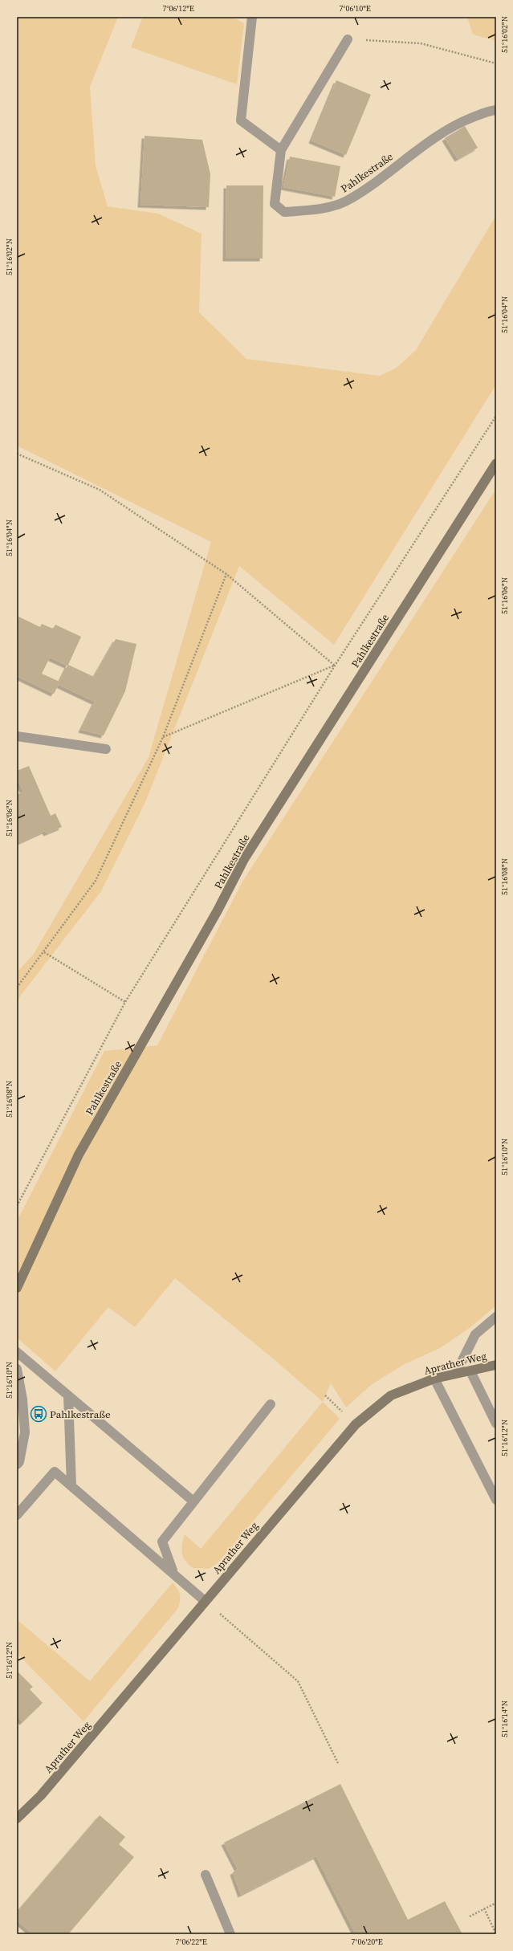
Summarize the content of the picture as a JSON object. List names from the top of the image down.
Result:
{
  "streets": {
    "street": ["Pahlkestraße", "Aprather Weg"]
  },
  "places": {
    "bus stop": ["Pahlkestraße"]
  },
  "coordinates": [
    "7°06'12\"E",
    "7°06'10\"E",
    "51°16'02\"N",
    "51°16'04\"N",
    "51°16'06\"N",
    "51°16'08\"N",
    "51°16'10\"N",
    "51°16'12\"N",
    "51°16'14\"N",
    "7°06'22\"E",
    "7°06'20\"E"
  ]
}
